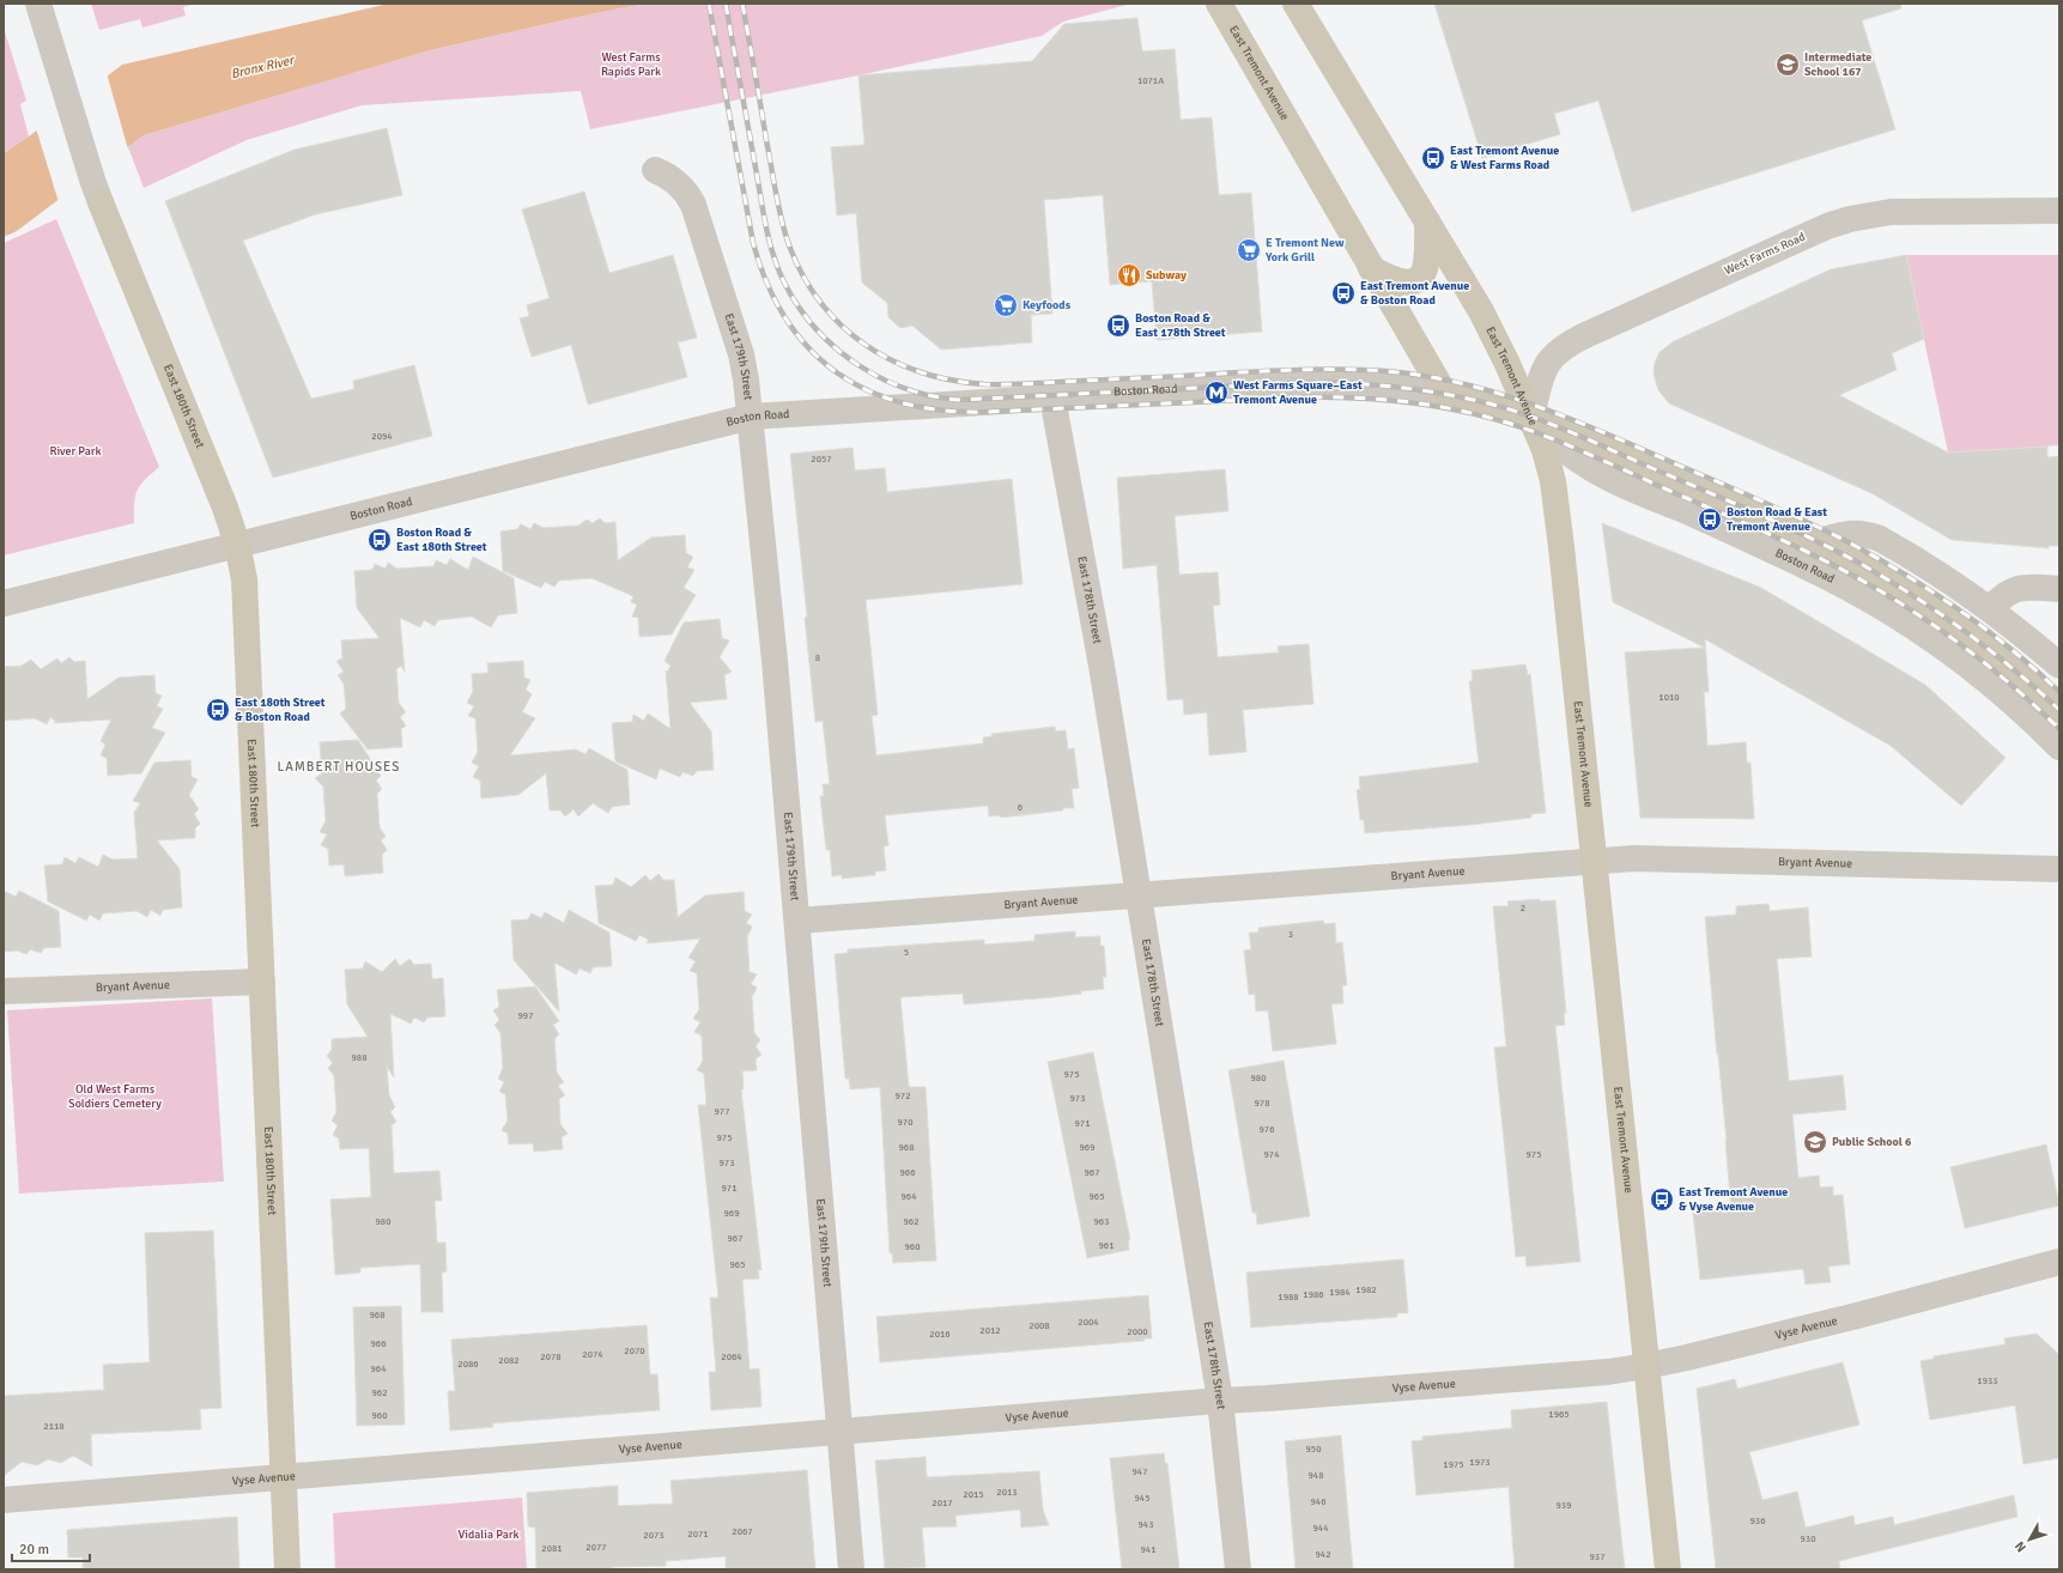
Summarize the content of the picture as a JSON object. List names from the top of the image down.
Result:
{
  "streets": {
    "main road": ["East Tremont Avenue", "Boston Road", "East 180th Street"],
    "street": [
      "West Farms Road",
      "East 179th Street",
      "East 178th Street",
      "Bryant Avenue",
      "Vyse Avenue"
    ]
  },
  "crossings": [
    ["East Tremont Avenue", "West Farms Road"],
    ["East Tremont Avenue", "Boston Road"],
    ["East Tremont Avenue", "Bryant Avenue"],
    ["East Tremont Avenue", "Vyse Avenue"],
    ["West Farms Road", "Boston Road"],
    ["East 179th Street", "Boston Road"],
    ["East 179th Street", "Bryant Avenue"],
    ["East 179th Street", "Vyse Avenue"],
    ["Boston Road", "East 180th Street"],
    ["Boston Road", "East 178th Street"],
    ["East 180th Street", "Bryant Avenue"],
    ["East 180th Street", "Vyse Avenue"],
    ["East 178th Street", "Bryant Avenue"],
    ["East 178th Street", "Vyse Avenue"]
  ],
  "districts": ["LAMBERT HOUSES"],
  "water": ["Bronx River"],
  "parks": [
    "West Farms Rapids Park",
    "River Park",
    "Old West Farms Soldiers Cemetery",
    "Vidalia Park"
  ],
  "places": {
    "school or university": ["Intermediate School 167", "Public School 6"],
    "bus stop": [
      "East Tremont Avenue & West Farms Road",
      "East Tremont Avenue & Boston Road",
      "Boston Road & East 178th Street",
      "Boston Road & East Tremont Avenue",
      "Boston Road & East 180th Street",
      "East 180th Street & Boston Road",
      "East Tremont Avenue & Vyse Avenue"
    ],
    "supermarket": ["E Tremont New York Grill", "Keyfoods"],
    "restaurant": ["Subway"],
    "metro station": ["West Farms Square–East Tremont Avenue"]
  },
  "house_numbers": [
    "1071A",
    "2094",
    "2057",
    "8",
    "1010",
    "6",
    "2",
    "3",
    "5",
    "997",
    "988",
    "975",
    "980",
    "972",
    "973",
    "978",
    "977",
    "970",
    "971",
    "976",
    "975",
    "968",
    "969",
    "974",
    "975",
    "973",
    "966",
    "967",
    "971",
    "964",
    "965",
    "969",
    "980",
    "962",
    "963",
    "967",
    "961",
    "960",
    "965",
    "1982",
    "1984",
    "1986",
    "1988",
    "968",
    "2004",
    "2008",
    "2012",
    "2000",
    "2016",
    "966",
    "2070",
    "2074",
    "2078",
    "2064",
    "2082",
    "2086",
    "964",
    "1933",
    "962",
    "1965",
    "960",
    "2118",
    "950",
    "1973",
    "1975",
    "947",
    "948",
    "2013",
    "2015",
    "945",
    "946",
    "2017",
    "939",
    "936",
    "943",
    "944",
    "2067",
    "2071",
    "2073",
    "930",
    "2077",
    "2081",
    "941",
    "942",
    "937"
  ],
  "scale_bar": "20 m",
  "north": "bottom left"
}
